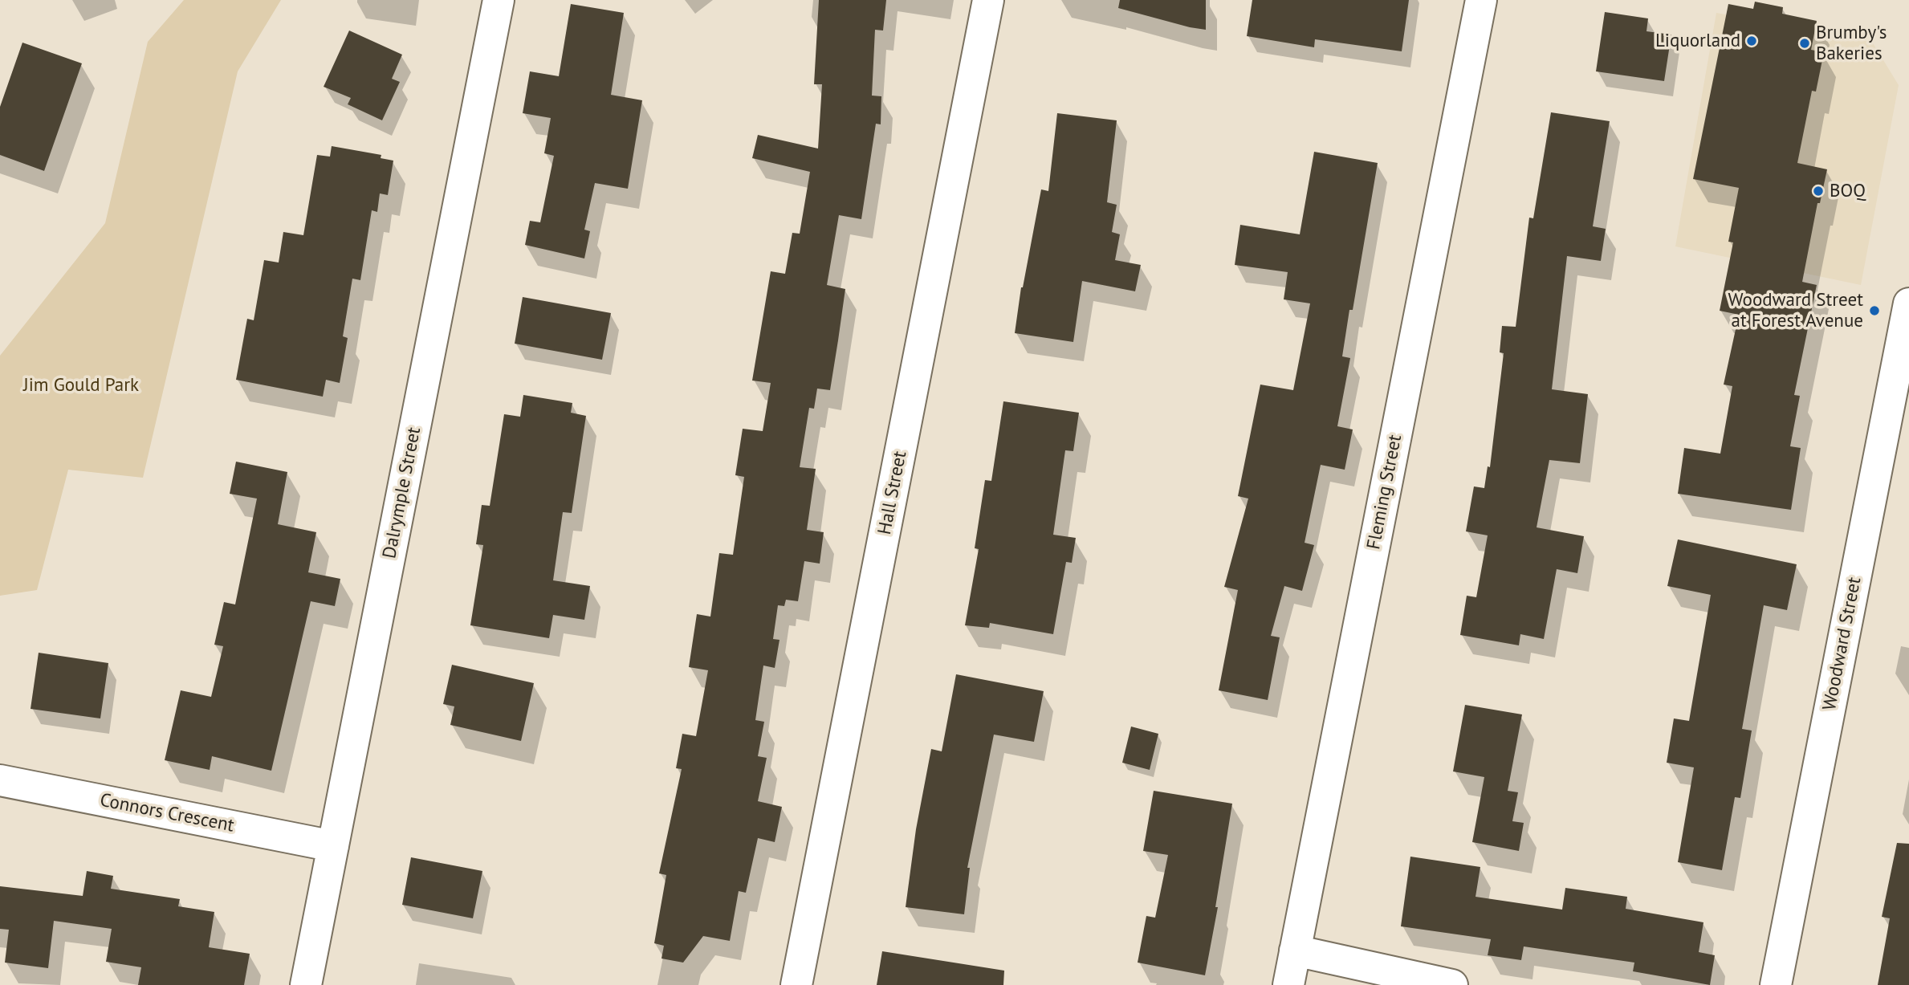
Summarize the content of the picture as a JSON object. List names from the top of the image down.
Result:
{
  "streets": {
    "street": [
      "Fleming Street",
      "Dalrymple Street",
      "Hall Street",
      "Woodward Street",
      "Connors Crescent"
    ]
  },
  "crossings": [
    ["Dalrymple Street", "Connors Crescent"]
  ],
  "parks": ["Jim Gould Park"],
  "places": [
    "Liquorland",
    "Brumby's Bakeries",
    "BOQ",
    "Woodward Street at Forest Avenue"
  ]
}
